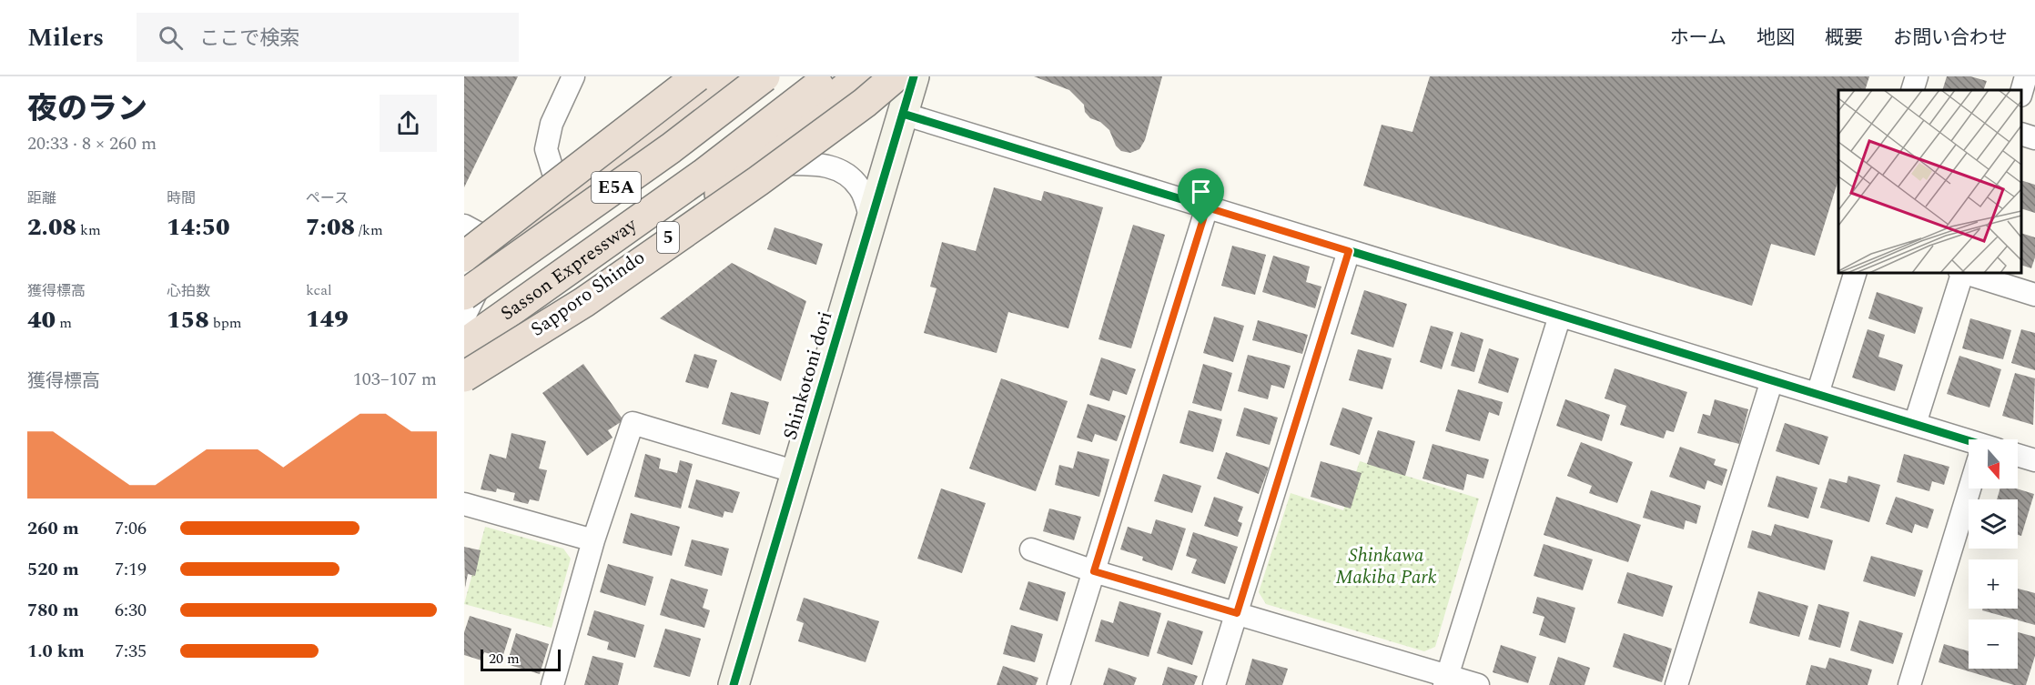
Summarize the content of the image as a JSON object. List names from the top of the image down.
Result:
{
  "streets": {
    "highway": [
      "E5A",
      "5",
      "Sasson Expressway",
      "Sapporo Shindo"
    ],
    "street": ["Shinkotoni dori"]
  },
  "parks": ["Shinkawa Makiba Park"],
  "scale_bar": "20 m",
  "north": "bottom",
  "page": {
    "header": "Milers",
    "search": "ここで検索",
    "nav": [
      "ホーム",
      "地図",
      "概要",
      "お問い合わせ"
    ],
    "heading": ["夜のラン", "20:33 · 8 × 260 m"],
    "stats": [
      ["距離", "2.08 km"],
      ["時間", "14:50"],
      ["ペース", "7:08 /km"],
      ["獲得標高", "40 m"],
      ["心拍数", "158 bpm"],
      ["kcal", "149"]
    ],
    "chart": ["獲得標高", "103–107 m"],
    "map_buttons": ["+", "−"],
    "list": [
      {
        "name": "260 m",
        "note": "7:06"
      },
      {
        "name": "520 m",
        "note": "7:19"
      },
      {
        "name": "780 m",
        "note": "6:30"
      },
      {
        "name": "1.0 km",
        "note": "7:35"
      }
    ],
    "scale": "20 m"
  }
}
